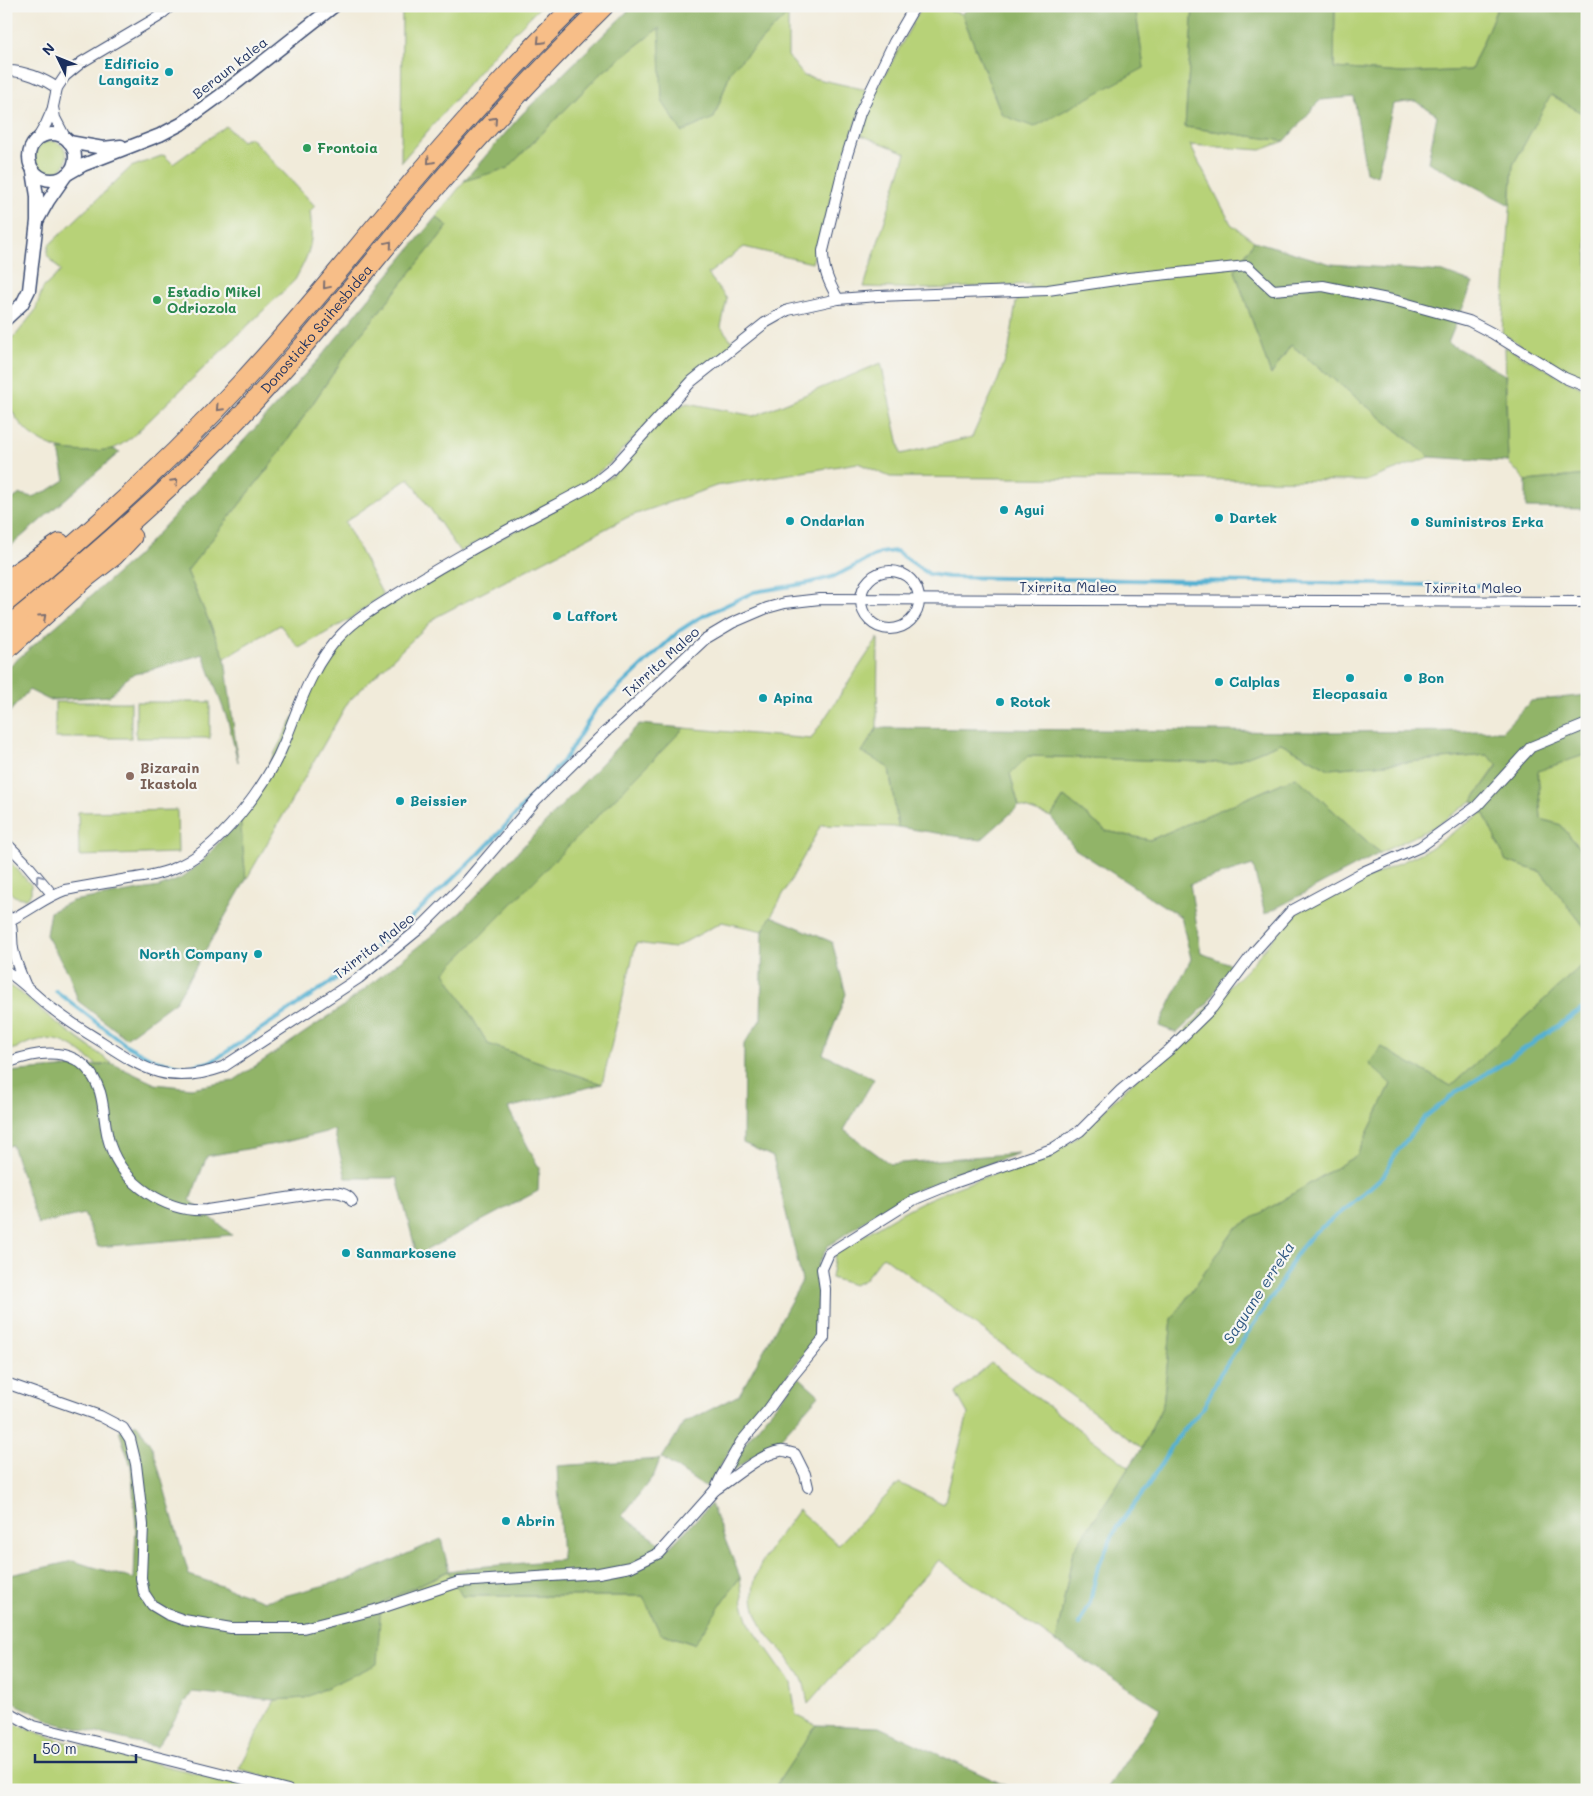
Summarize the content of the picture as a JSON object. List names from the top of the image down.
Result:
{
  "streets": {
    "highway": ["Donostiako Saihesbidea"],
    "street": ["Beraun kalea", "Txirrita Maleo"]
  },
  "water": ["Saguane erreka"],
  "places": [
    "Edificio Langaitz",
    "Frontoia",
    "Estadio Mikel Odriozola",
    "Agui",
    "Dartek",
    "Ondarlan",
    "Suministros Erka",
    "Laffort",
    "Elecpasaia",
    "Bon",
    "Calplas",
    "Apina",
    "Rotok",
    "Bizarain Ikastola",
    "Beissier",
    "North Company",
    "Sanmarkosene",
    "Abrin"
  ],
  "scale_bar": "50 m",
  "north": "top left"
}
